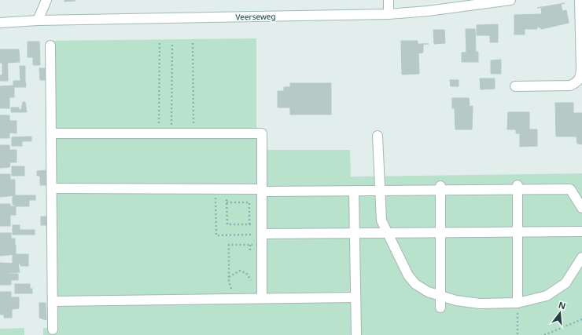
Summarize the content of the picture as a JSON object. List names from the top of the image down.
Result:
{
  "streets": {
    "street": ["Veerseweg"]
  },
  "north": "top"
}
